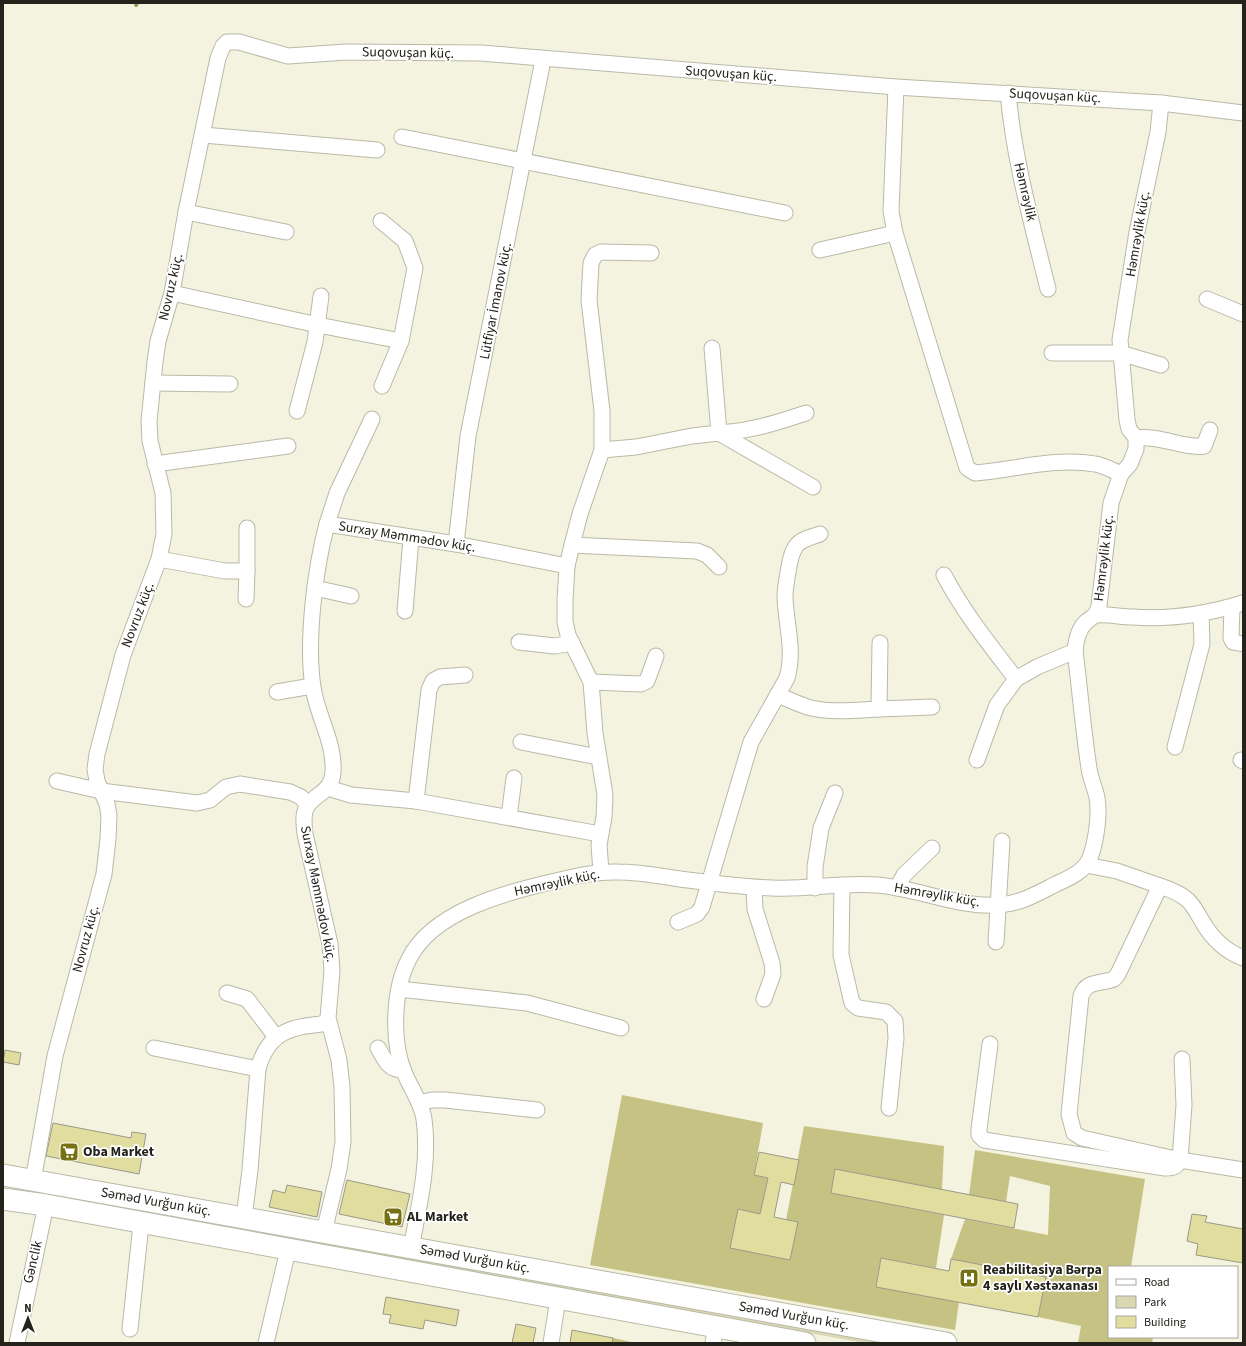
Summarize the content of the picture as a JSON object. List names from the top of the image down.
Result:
{
  "streets": {
    "main road": ["Səməd Vurğun küç."],
    "street": [
      "Suqovuşan küç.",
      "Həmrəylik",
      "Həmrəylik küç.",
      "Novruz küç.",
      "Lütfiyar İmanov küç.",
      "Surxay Məmmədov küç.",
      "Gənclik"
    ]
  },
  "crossings": [
    ["Suqovuşan küç.", "Həmrəylik"],
    ["Suqovuşan küç.", "Həmrəylik küç."],
    ["Suqovuşan küç.", "Novruz küç."],
    ["Suqovuşan küç.", "Lütfiyar İmanov küç."],
    ["Həmrəylik küç.", "Səməd Vurğun küç."],
    ["Novruz küç.", "Səməd Vurğun küç."],
    ["Lütfiyar İmanov küç.", "Surxay Məmmədov küç."],
    ["Surxay Məmmədov küç.", "Səməd Vurğun küç."],
    ["Səməd Vurğun küç.", "Gənclik"]
  ],
  "places": {
    "supermarket": ["Oba Market", "AL Market"],
    "hospital": ["Reabilitasiya Bәrpa 4 saylı Xəstəxanası"]
  },
  "legend": ["Road", "Park", "Building"],
  "north": "top"
}
